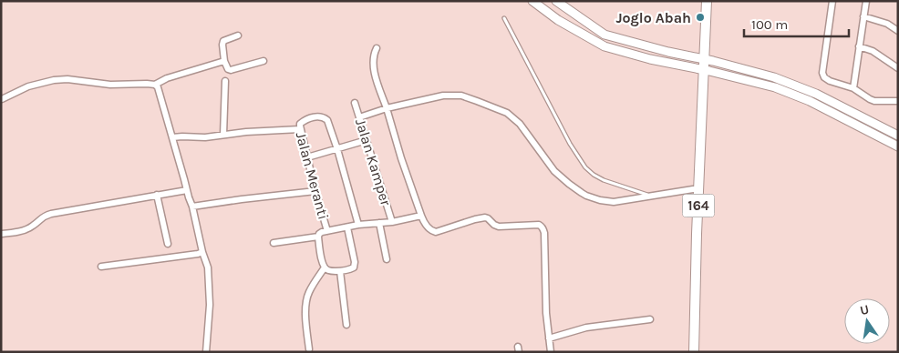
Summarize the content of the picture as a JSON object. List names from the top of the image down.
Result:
{
  "streets": {
    "main road": ["164"],
    "street": ["Jalan Kamper", "Jalan Meranti"]
  },
  "places": ["Joglo Abah"],
  "scale_bar": "100 m",
  "north": "top"
}
